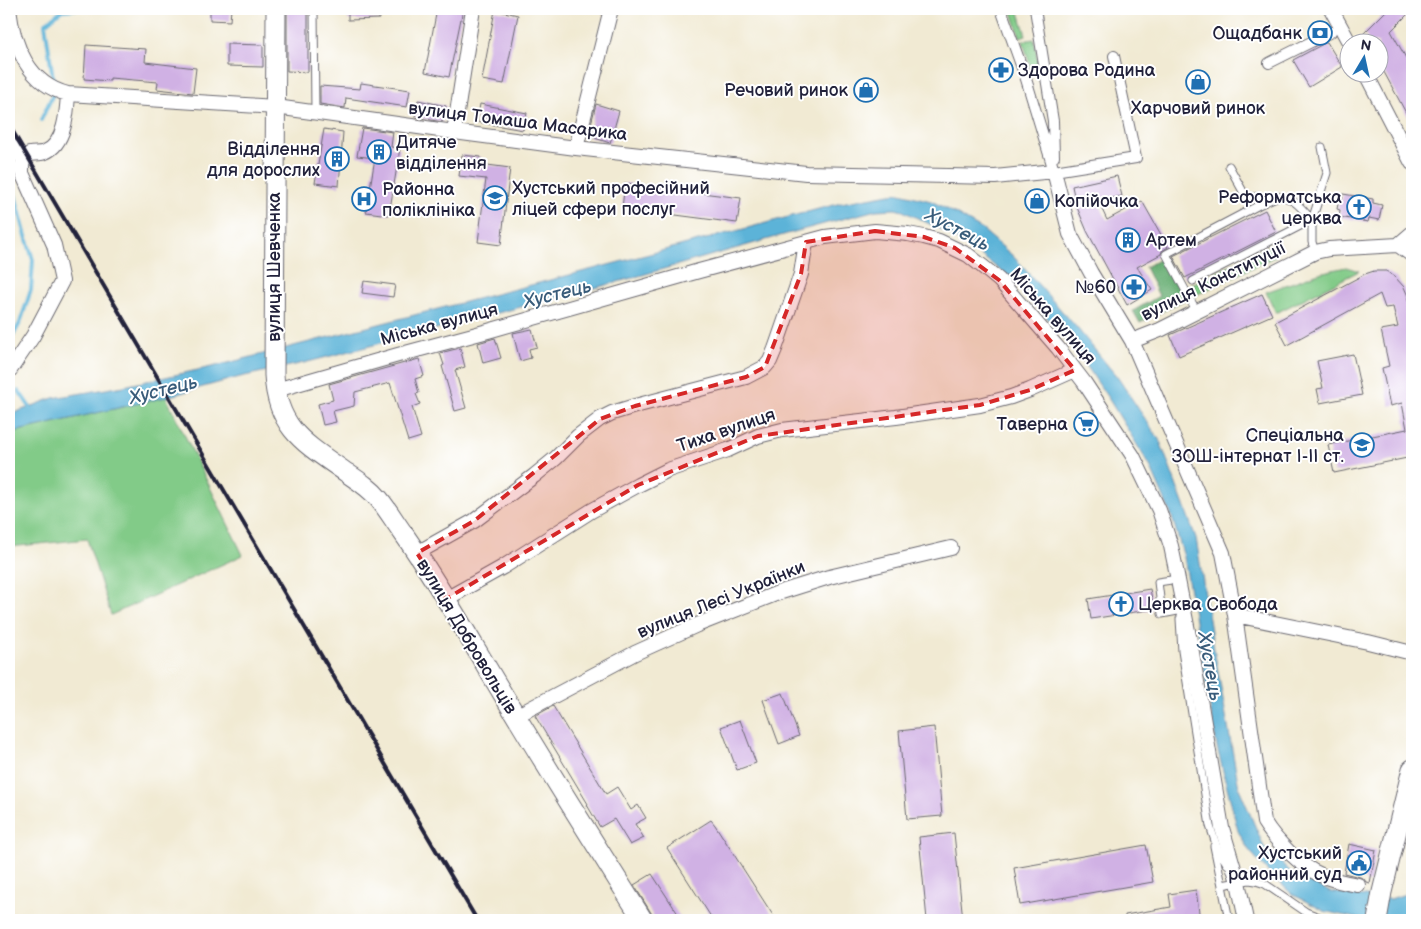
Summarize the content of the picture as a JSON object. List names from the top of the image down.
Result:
{
  "streets": {
    "main road": ["вулиця Шевченка", "вулиця Добровольців"],
    "street": [
      "вулиця Томаша Масарика",
      "вулиця Конституції",
      "Міська вулиця",
      "Тиха вулиця",
      "вулиця Лесі Українки"
    ]
  },
  "crossings": [
    ["вулиця Томаша Масарика", "вулиця Шевченка"],
    ["вулиця Шевченка", "Міська вулиця"],
    ["вулиця Шевченка", "вулиця Добровольців"],
    ["Міська вулиця", "Тиха вулиця"],
    ["Міська вулиця", "вулиця Добровольців"],
    ["Тиха вулиця", "вулиця Добровольців"],
    ["вулиця Лесі Українки", "вулиця Добровольців"]
  ],
  "water": ["Хустець"],
  "places": {
    "bank": ["Ощадбанк"],
    "pharmacy": ["Здорова Родина", "№60"],
    "shop": ["Харчовий ринок", "Речовий ринок", "Копійочка"],
    "building": ["Дитяче відділення", "Відділення для дорослих", "Артем"],
    "school or university": ["Хустський професійний ліцей сфери послуг", "Спеціальна ЗОШ-інтернат І-ІІ ст."],
    "hospital": ["Районна поліклініка"],
    "church": ["Реформатська церква", "Церква Свобода"],
    "supermarket": ["Таверна"],
    "public building": ["Хустський районний суд"]
  },
  "north": "top"
}
